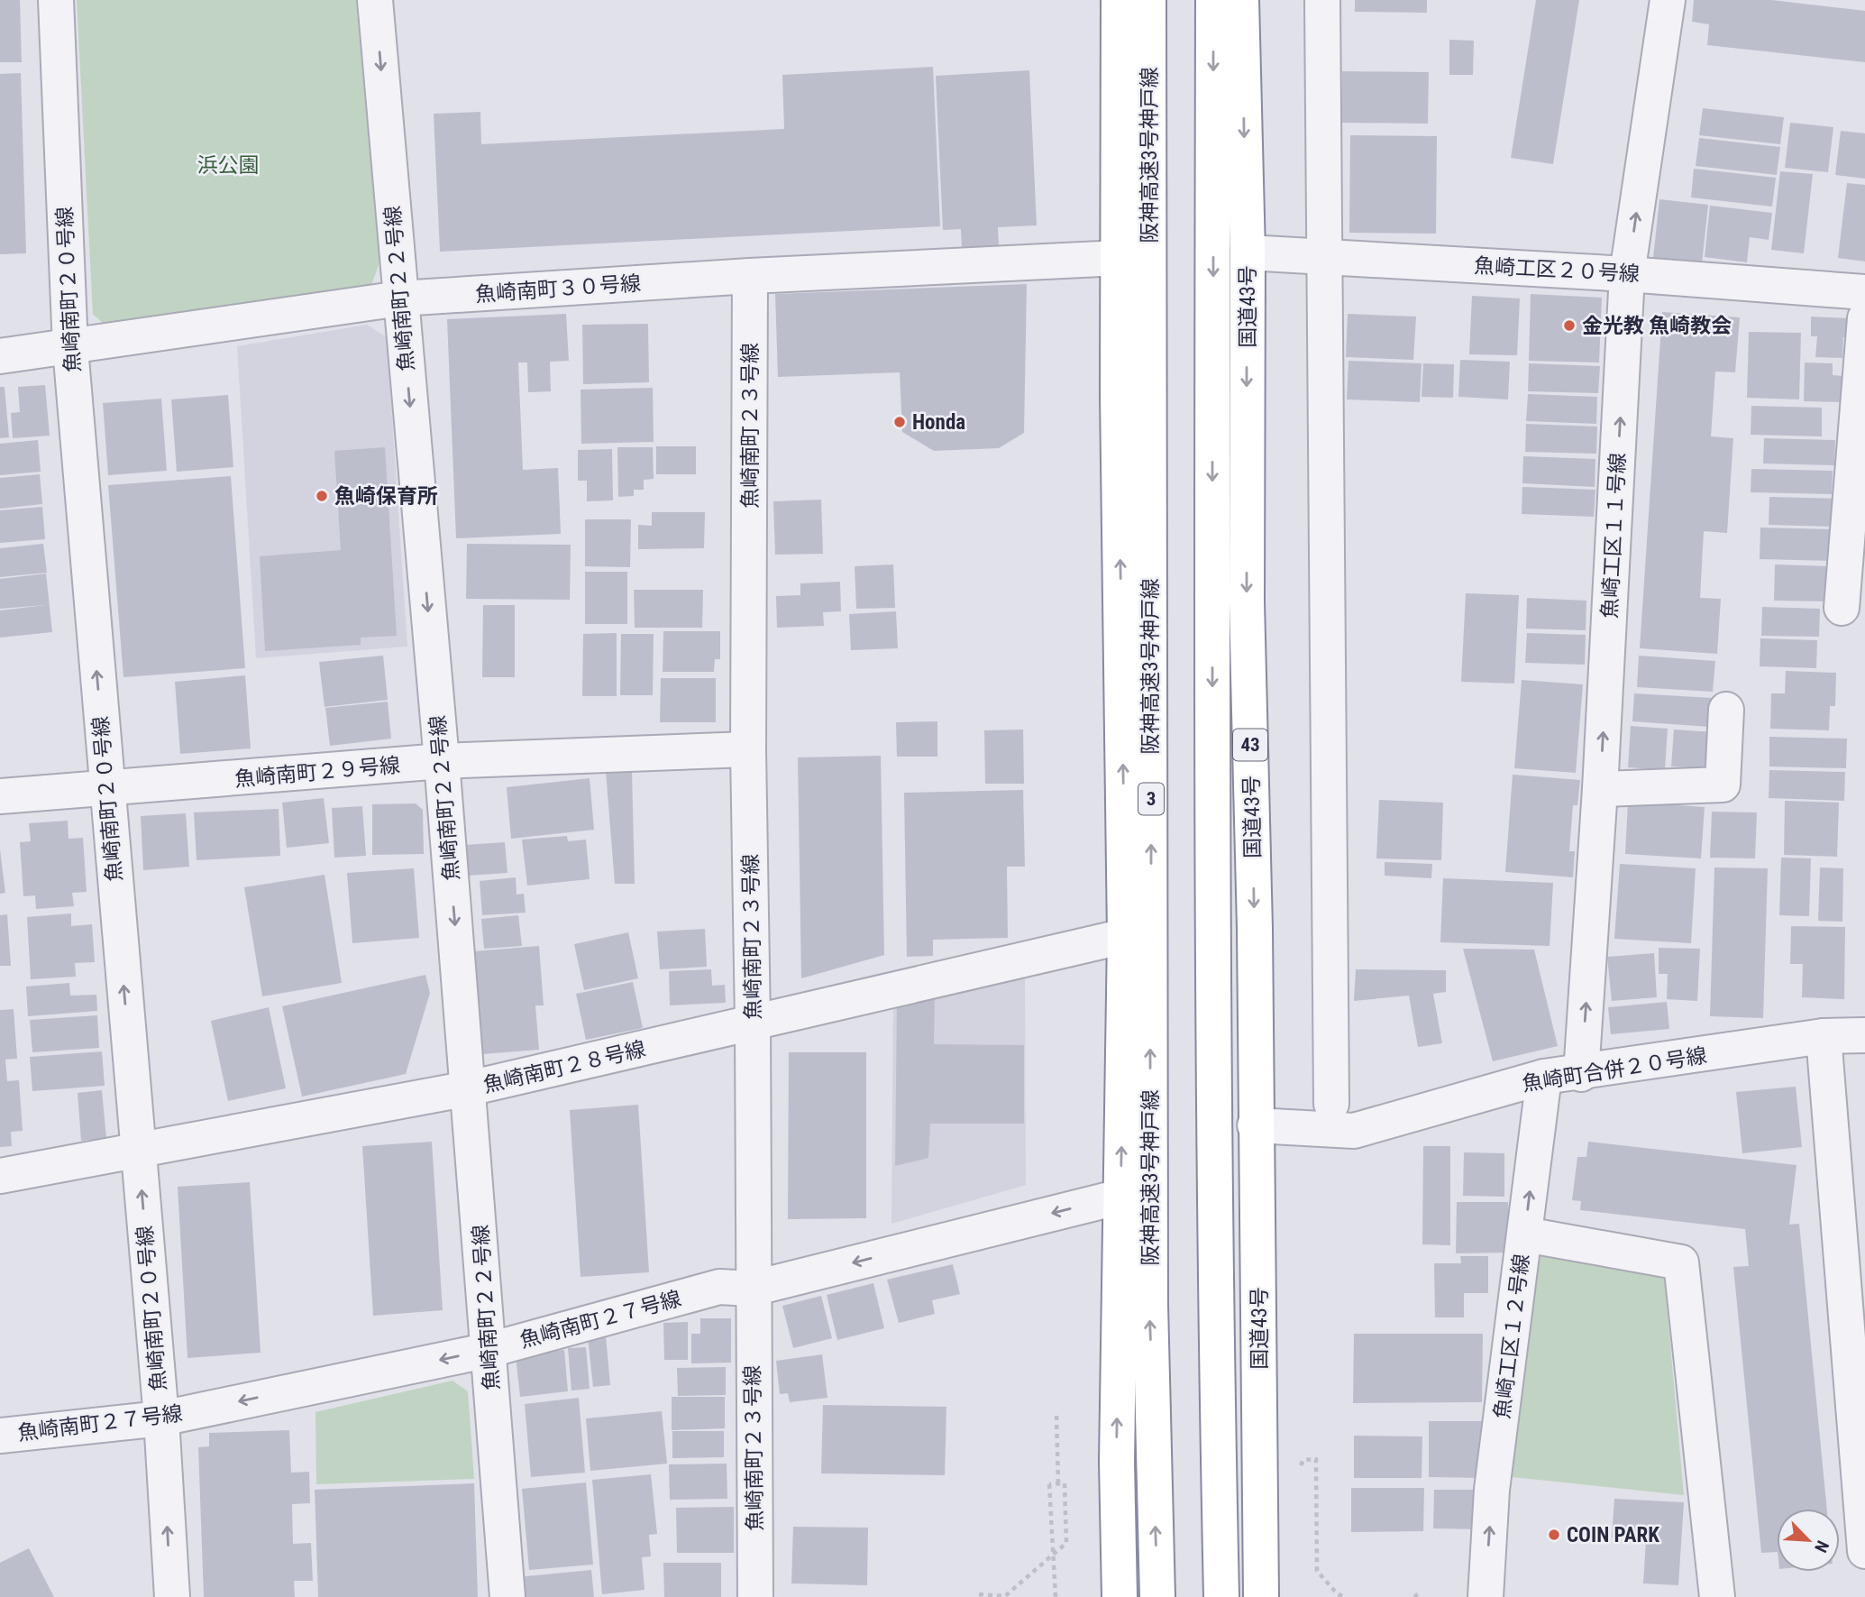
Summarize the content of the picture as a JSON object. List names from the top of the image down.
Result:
{
  "streets": {
    "highway": [
      "阪神高速3号神戸線",
      "国道43号",
      "43",
      "3"
    ],
    "street": [
      "魚崎工区２０号線",
      "魚崎南町２２号線",
      "魚崎南町３０号線",
      "魚崎南町２０号線",
      "魚崎南町２３号線",
      "魚崎工区１１号線",
      "魚崎南町２９号線",
      "魚崎南町２８号線",
      "魚崎町合併２０号線",
      "魚崎南町２７号線",
      "魚崎工区１２号線"
    ]
  },
  "crossings": [
    ["魚崎工区２０号線", "国道43号"],
    ["魚崎工区２０号線", "魚崎工区１１号線"],
    ["魚崎南町２２号線", "魚崎南町３０号線"],
    ["魚崎南町２２号線", "魚崎南町２９号線"],
    ["魚崎南町２２号線", "魚崎南町２８号線"],
    ["魚崎南町２２号線", "魚崎南町２７号線"],
    ["魚崎南町３０号線", "魚崎南町２０号線"],
    ["魚崎南町３０号線", "魚崎南町２３号線"],
    ["魚崎南町２０号線", "魚崎南町２９号線"],
    ["魚崎南町２０号線", "魚崎南町２８号線"],
    ["魚崎南町２０号線", "魚崎南町２７号線"],
    ["国道43号", "魚崎町合併２０号線"],
    ["魚崎南町２３号線", "魚崎南町２９号線"],
    ["魚崎南町２３号線", "魚崎南町２８号線"],
    ["魚崎南町２３号線", "魚崎南町２７号線"],
    ["魚崎工区１１号線", "魚崎町合併２０号線"],
    ["魚崎町合併２０号線", "魚崎工区１２号線"]
  ],
  "one_way": ["魚崎南町２２号線", "魚崎南町２０号線", "魚崎南町２７号線"],
  "parks": ["浜公園"],
  "places": [
    "金光教 魚崎教会",
    "Honda",
    "魚崎保育所",
    "COIN PARK"
  ],
  "north": "bottom right"
}
